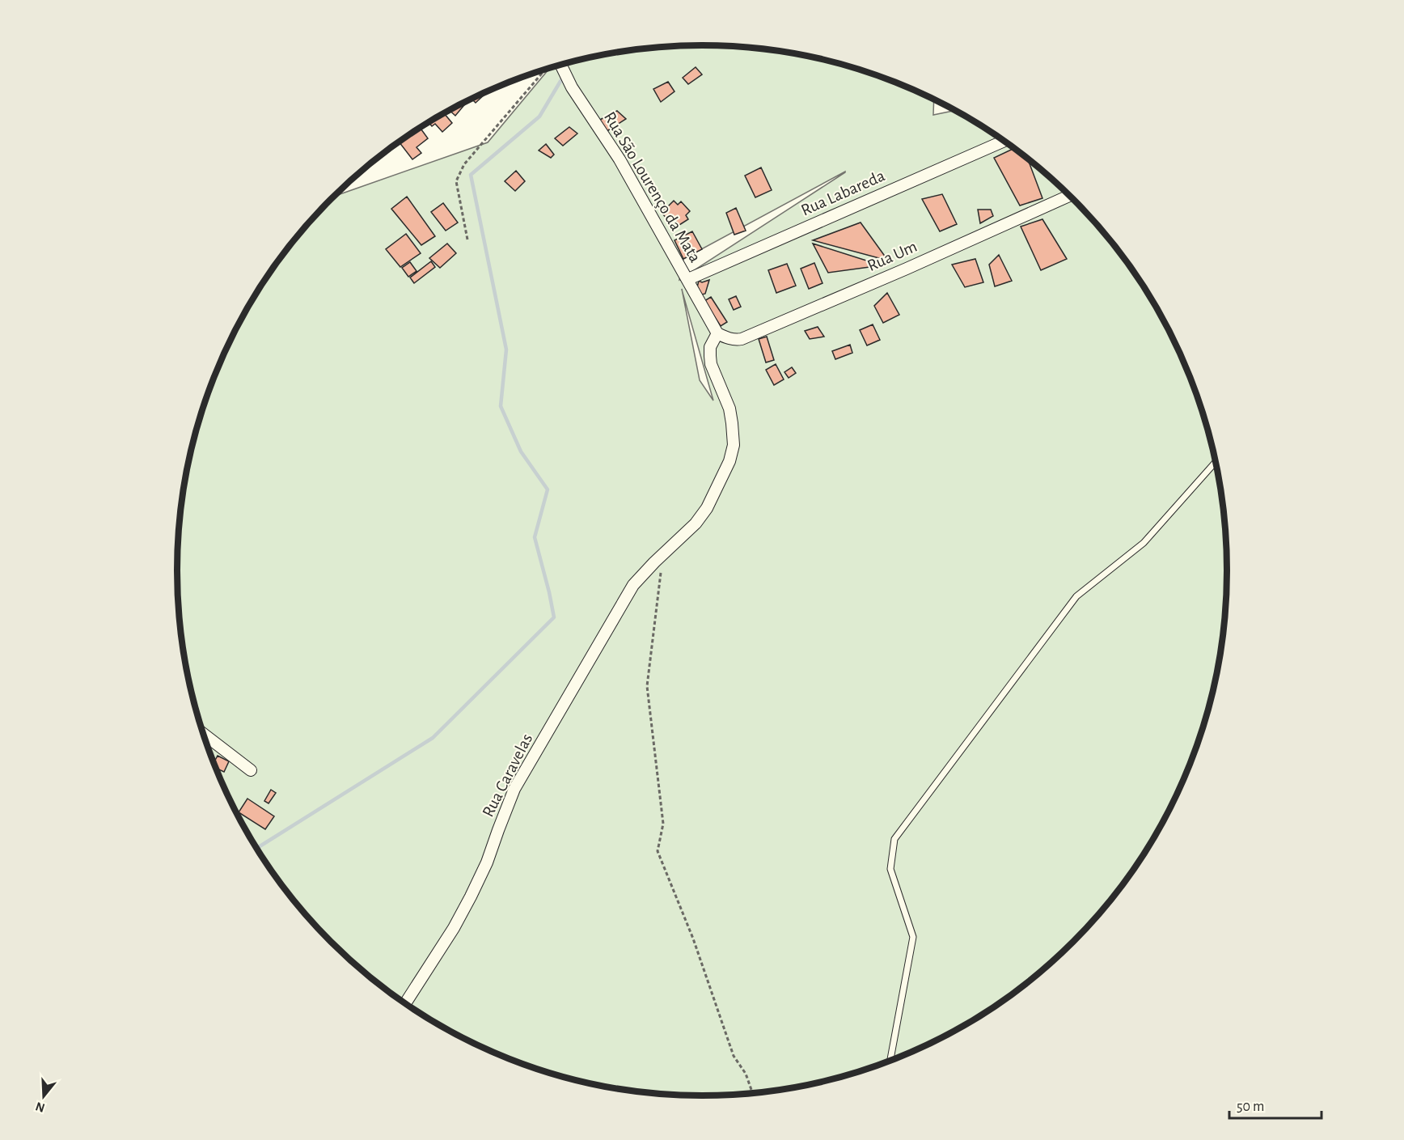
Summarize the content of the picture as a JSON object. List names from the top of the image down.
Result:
{
  "streets": {
    "street": [
      "Rua São Lourenço da Mata",
      "Rua Labareda",
      "Rua Um",
      "Rua Caravelas"
    ]
  },
  "crossings": [
    ["Rua São Lourenço da Mata", "Rua Labareda"],
    ["Rua São Lourenço da Mata", "Rua Um"],
    ["Rua São Lourenço da Mata", "Rua Caravelas"],
    ["Rua Um", "Rua Caravelas"]
  ],
  "scale_bar": "50 m",
  "north": "bottom"
}
